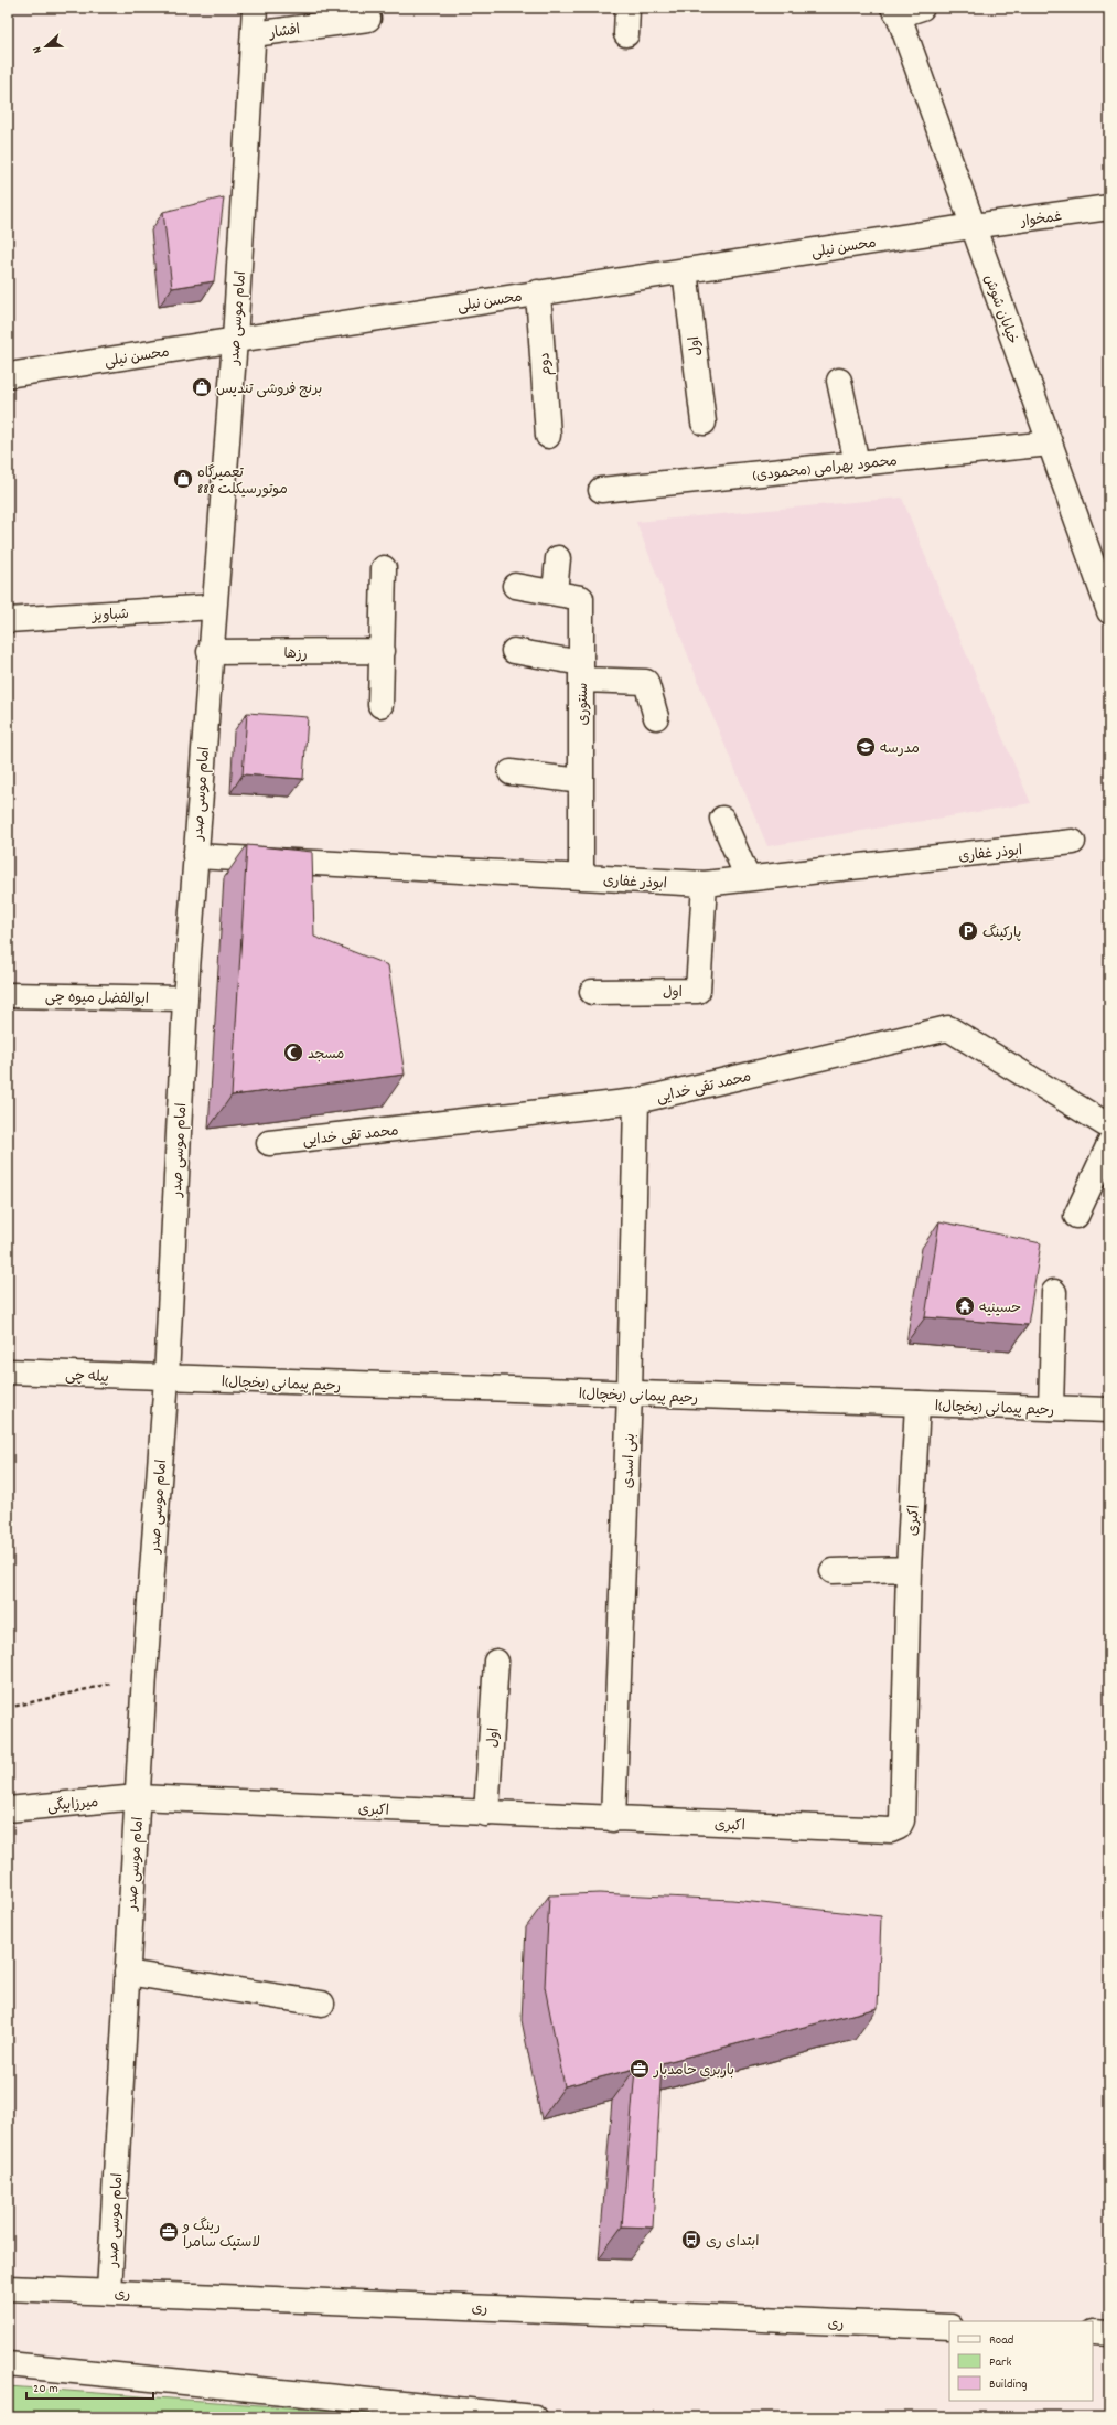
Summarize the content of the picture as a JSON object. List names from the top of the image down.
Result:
{
  "streets": {
    "street": [
      "افشار",
      "غمخوار",
      "محسن نیلی",
      "خیابان شوش",
      "امام موسی صدر",
      "اول",
      "دوم",
      "محمود بهرامی (محمودی)",
      "شباویز",
      "رزها",
      "سنتوری",
      "ابوذر غفاری",
      "ابوالفضل میوه چی",
      "محمد تقی خدایی",
      "پیله چی",
      "رحیم پیمانی (یخچال)ا",
      "بنی اسدی",
      "اکبری",
      "میرزابیگی",
      "ری"
    ]
  },
  "crossings": [
    ["افشار", "امام موسی صدر"],
    ["غمخوار", "محسن نیلی"],
    ["غمخوار", "خیابان شوش"],
    ["محسن نیلی", "خیابان شوش"],
    ["محسن نیلی", "امام موسی صدر"],
    ["محسن نیلی", "اول"],
    ["محسن نیلی", "دوم"],
    ["خیابان شوش", "محمود بهرامی (محمودی)"],
    ["امام موسی صدر", "شباویز"],
    ["امام موسی صدر", "رزها"],
    ["امام موسی صدر", "ابوذر غفاری"],
    ["امام موسی صدر", "ابوالفضل میوه چی"],
    ["امام موسی صدر", "پیله چی"],
    ["امام موسی صدر", "رحیم پیمانی (یخچال)ا"],
    ["امام موسی صدر", "اکبری"],
    ["امام موسی صدر", "میرزابیگی"],
    ["امام موسی صدر", "ری"],
    ["اول", "ابوذر غفاری"],
    ["اول", "اکبری"],
    ["سنتوری", "ابوذر غفاری"],
    ["محمد تقی خدایی", "بنی اسدی"],
    ["پیله چی", "رحیم پیمانی (یخچال)ا"],
    ["رحیم پیمانی (یخچال)ا", "بنی اسدی"],
    ["رحیم پیمانی (یخچال)ا", "اکبری"],
    ["بنی اسدی", "اکبری"],
    ["اکبری", "میرزابیگی"]
  ],
  "places": {
    "shop": ["برنج فروشی تندیس", "تعمیرگاه موتورسیکلت 888"],
    "school or university": ["مدرسه"],
    "parking": ["پارکینگ"],
    "mosque": ["مسجد"],
    "temple": ["حسینیه"],
    "office": ["باربری حامدبار", "رینگ و لاستیک سامرا"],
    "bus stop": ["ابتدای ری"]
  },
  "legend": ["Road", "Park", "Building"],
  "scale_bar": "20 m",
  "north": "left"
}
